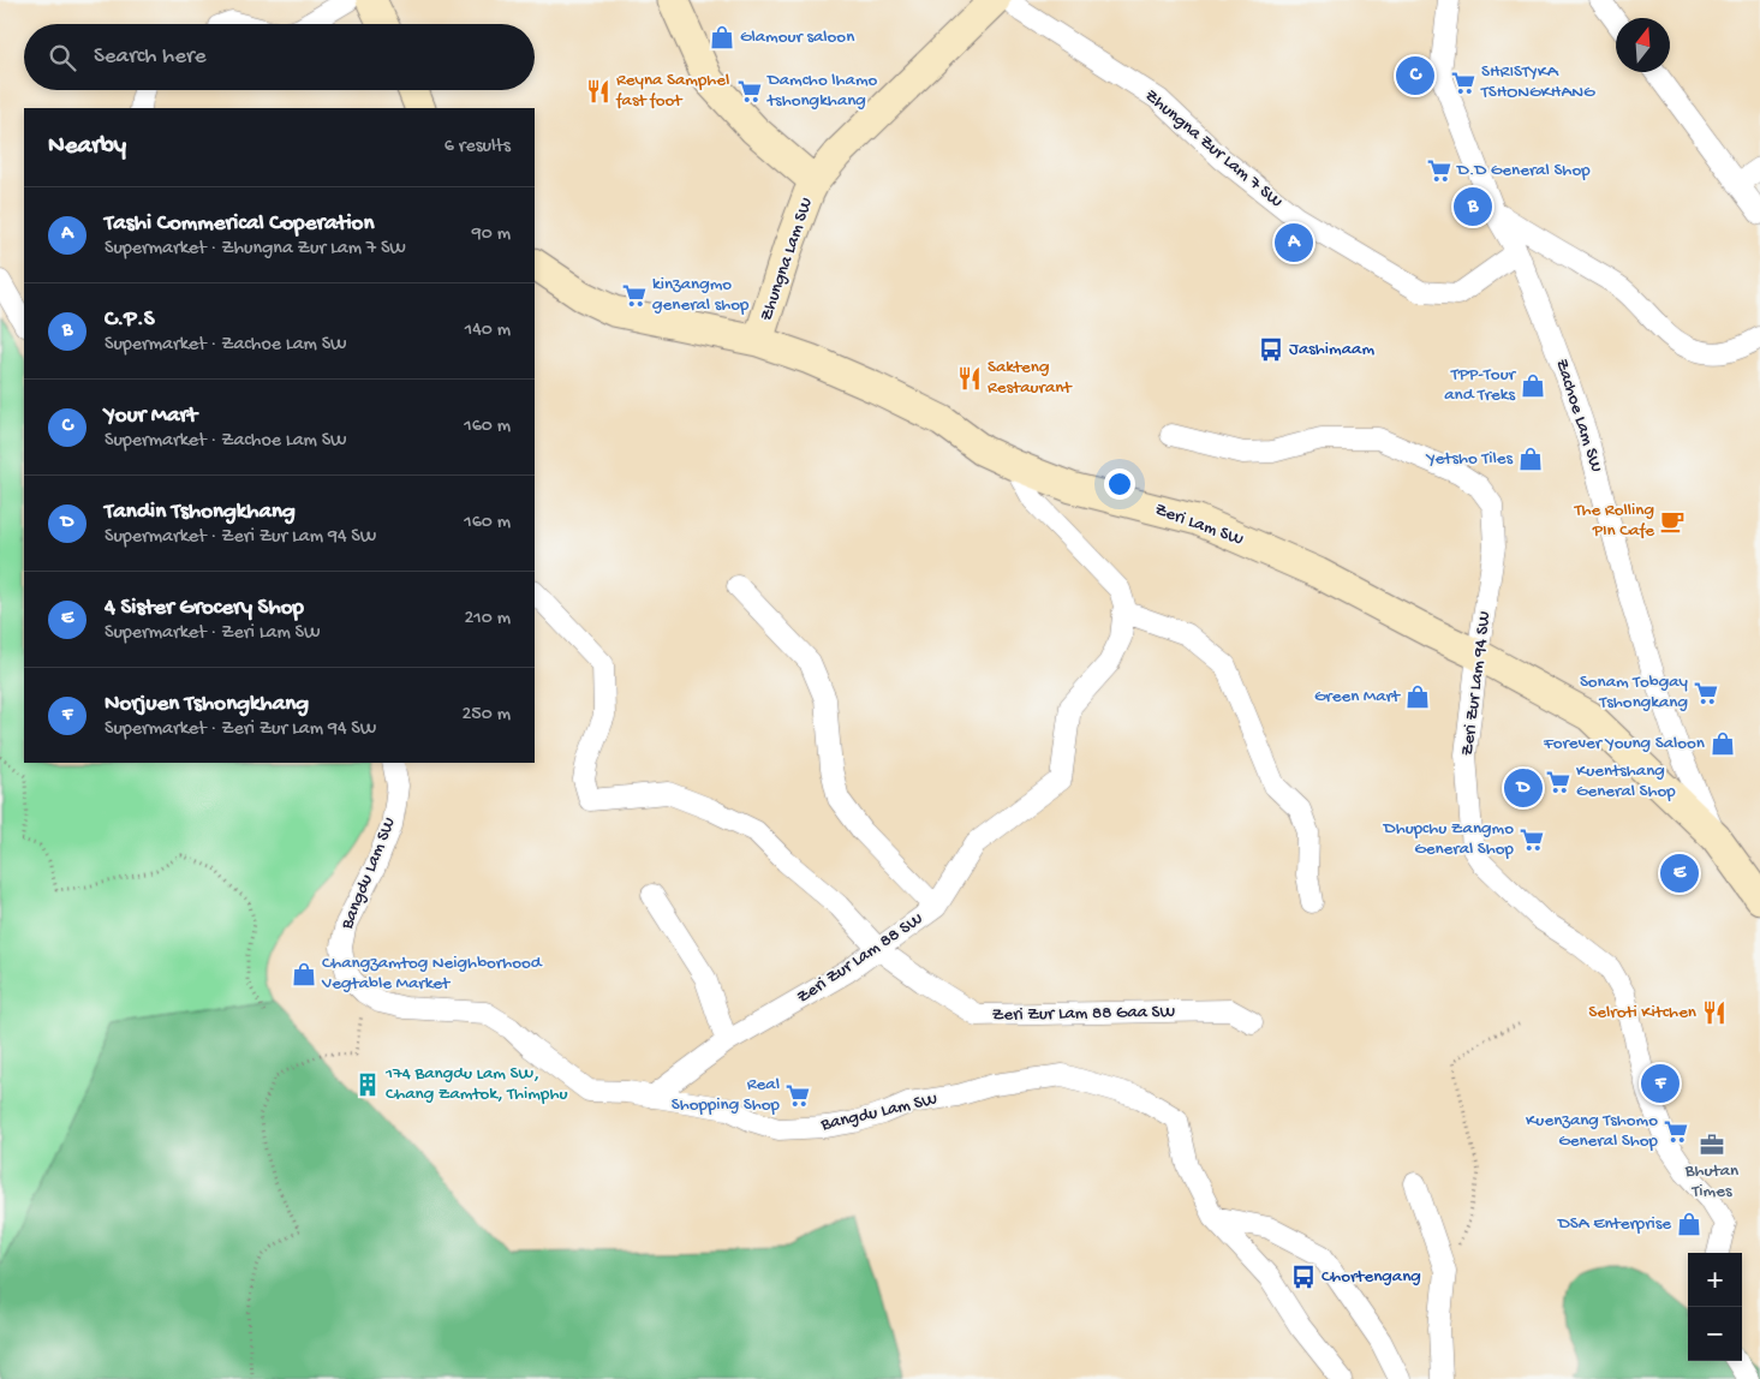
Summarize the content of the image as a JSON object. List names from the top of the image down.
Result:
{
  "streets": {
    "street": [
      "Zhungna Zur Lam 7 SW",
      "Zhungna Lam SW",
      "Zachoe Lam SW",
      "Zeri Lam SW",
      "Zeri Zur Lam 94 SW",
      "Bangdu Lam SW",
      "Zeri Zur Lam 88 SW",
      "Zeri Zur Lam 88 Gaa SW"
    ]
  },
  "crossings": [
    ["Zhungna Zur Lam 7 SW", "Zachoe Lam SW"],
    ["Zhungna Lam SW", "Zeri Lam SW"],
    ["Zachoe Lam SW", "Zeri Lam SW"],
    ["Zeri Lam SW", "Zeri Zur Lam 94 SW"],
    ["Zeri Lam SW", "Zeri Zur Lam 88 SW"],
    ["Bangdu Lam SW", "Zeri Zur Lam 88 SW"],
    ["Zeri Zur Lam 88 SW", "Zeri Zur Lam 88 Gaa SW"]
  ],
  "places": {
    "shop": [
      "Glamour saloon",
      "TPP-Tour and Treks",
      "Yetsho Tiles",
      "Green Mart",
      "Forever Young Saloon",
      "Changzamtog Neighborhood Vegtable Market",
      "DSA Enterprise"
    ],
    "supermarket": [
      "SHRISTYKA TSHONGKHANG",
      "Damcho lhamo tshongkhang",
      "D.D General Shop",
      "kinzangmo general shop",
      "Sonam Tobgay Tshongkang",
      "Kuentshang General Shop",
      "Dhupchu Zangmo General Shop",
      "Real Shopping Shop",
      "Kuenzang Tshomo General Shop"
    ],
    "restaurant": ["Reyna Samphel fast foot", "Sakteng Restaurant", "Selroti Kitchen"],
    "bus stop": ["Jashimaam", "Chortengang"],
    "cafe": ["The Rolling PIn Cafe"],
    "building": ["174 Bangdu Lam SW, Chang Zamtok, Thimphu"],
    "office": ["Bhutan Times"]
  },
  "north": "top",
  "page": {
    "search": "Search here",
    "pins": [
      "C",
      "B",
      "A",
      "D",
      "E",
      "F"
    ],
    "heading": ["Nearby", "6 results"],
    "list": [
      {
        "mark": "A",
        "name": "Tashi Commerical Coperation",
        "note": "Supermarket · Zhungna Zur Lam 7 SW",
        "value": "90 m"
      },
      {
        "mark": "B",
        "name": "C.P.S",
        "note": "Supermarket · Zachoe Lam SW",
        "value": "140 m"
      },
      {
        "mark": "C",
        "name": "Your Mart",
        "note": "Supermarket · Zachoe Lam SW",
        "value": "160 m"
      },
      {
        "mark": "D",
        "name": "Tandin Tshongkhang",
        "note": "Supermarket · Zeri Zur Lam 94 SW",
        "value": "160 m"
      },
      {
        "mark": "E",
        "name": "4 Sister Grocery Shop",
        "note": "Supermarket · Zeri Lam SW",
        "value": "210 m"
      },
      {
        "mark": "F",
        "name": "Norjuen Tshongkhang",
        "note": "Supermarket · Zeri Zur Lam 94 SW",
        "value": "250 m"
      }
    ],
    "map_buttons": ["+", "−"]
  }
}
